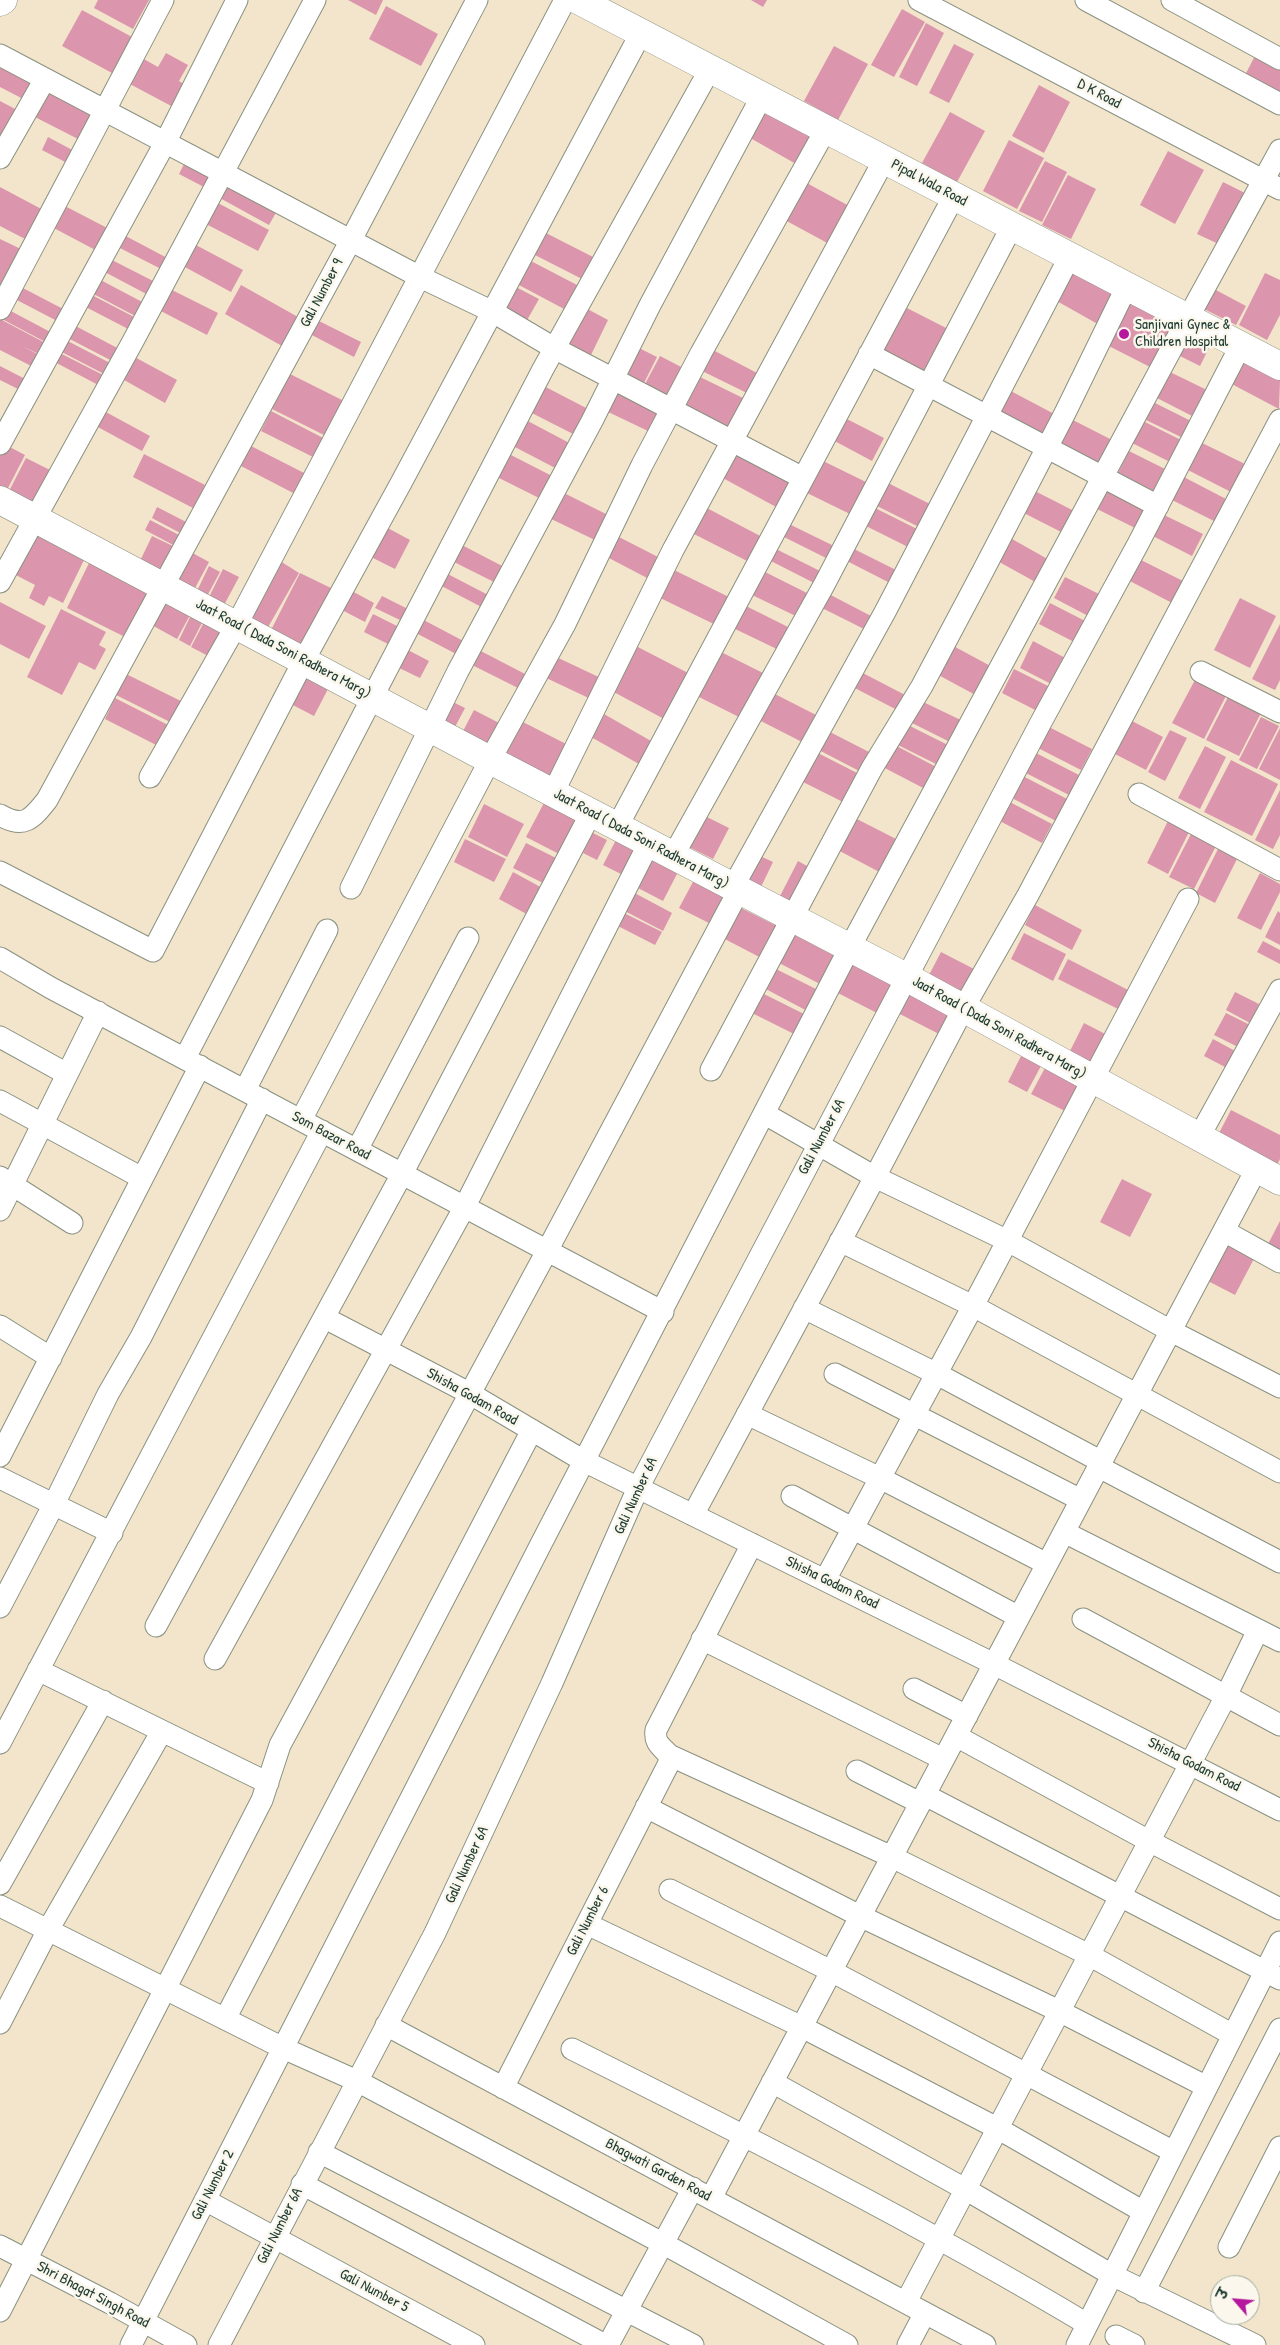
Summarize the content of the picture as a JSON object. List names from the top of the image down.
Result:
{
  "streets": {
    "street": [
      "D K Road",
      "Pipal Wala Road",
      "Gali Number 9",
      "Jaat Road ( Dada Soni Radhera Marg)",
      "Som Bazar Road",
      "Gali Number 6A",
      "Shisha Godam Road",
      "Gali Number 6",
      "Bhagwati Garden Road",
      "Gali Number 2",
      "Gali Number 5",
      "Shri Bhagat Singh Road"
    ]
  },
  "crossings": [
    ["D K Road", "Gali Number 2"],
    ["Pipal Wala Road", "Gali Number 6A"],
    ["Pipal Wala Road", "Gali Number 2"],
    ["Gali Number 9", "Jaat Road ( Dada Soni Radhera Marg)"],
    ["Jaat Road ( Dada Soni Radhera Marg)", "Gali Number 6A"],
    ["Jaat Road ( Dada Soni Radhera Marg)", "Gali Number 2"],
    ["Som Bazar Road", "Gali Number 2"],
    ["Gali Number 6A", "Shisha Godam Road"],
    ["Gali Number 6A", "Bhagwati Garden Road"],
    ["Gali Number 6A", "Gali Number 5"],
    ["Shisha Godam Road", "Gali Number 2"],
    ["Gali Number 6", "Bhagwati Garden Road"],
    ["Gali Number 2", "Gali Number 5"],
    ["Gali Number 2", "Shri Bhagat Singh Road"]
  ],
  "places": ["Sanjivani Gynec & Children Hospital"],
  "north": "top left"
}
